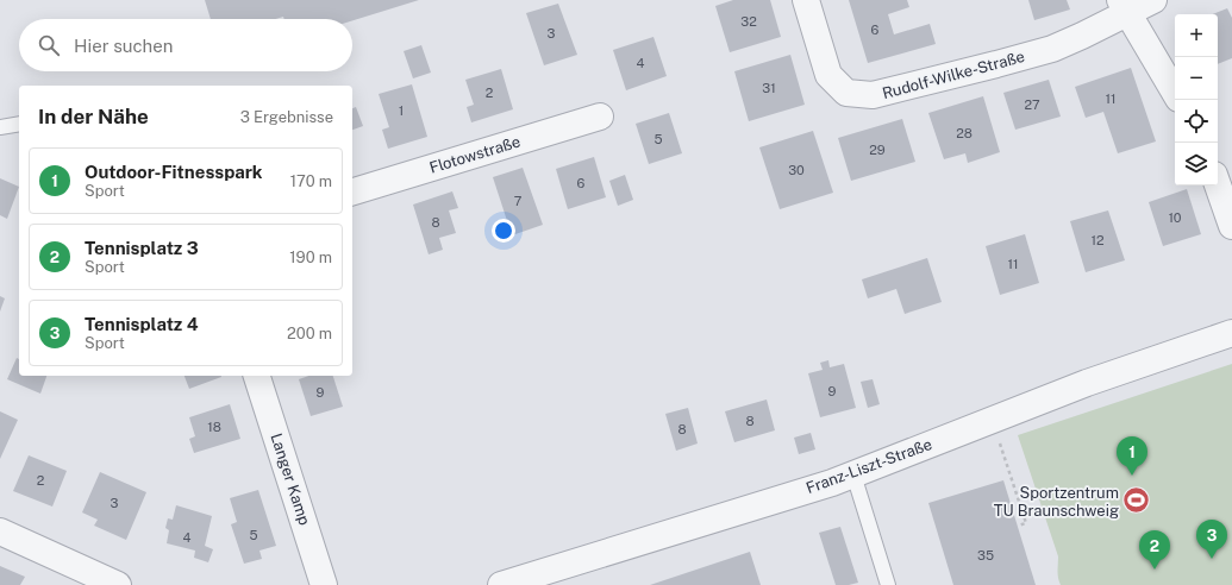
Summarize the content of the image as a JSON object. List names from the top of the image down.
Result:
{
  "streets": {
    "street": [
      "Rudolf-Wilke-Straße",
      "Flotowstraße",
      "Franz-Liszt-Straße",
      "Langer Kamp"
    ]
  },
  "places": {
    "sports": ["Sportzentrum TU Braunschweig"]
  },
  "house_numbers": [
    "32",
    "6",
    "3",
    "4",
    "31",
    "2",
    "11",
    "27",
    "1",
    "28",
    "5",
    "29",
    "30",
    "6",
    "7",
    "10",
    "8",
    "12",
    "11",
    "9",
    "9",
    "8",
    "18",
    "8",
    "2",
    "3",
    "5",
    "4",
    "35"
  ],
  "page": {
    "map_buttons": ["+", "−"],
    "search": "Hier suchen",
    "heading": ["In der Nähe", "3 Ergebnisse"],
    "list": [
      {
        "mark": "1",
        "name": "Outdoor-Fitnesspark",
        "note": "Sport",
        "value": "170 m"
      },
      {
        "mark": "2",
        "name": "Tennisplatz 3",
        "note": "Sport",
        "value": "190 m"
      },
      {
        "mark": "3",
        "name": "Tennisplatz 4",
        "note": "Sport",
        "value": "200 m"
      }
    ],
    "pins": ["1", "3", "2"]
  }
}
